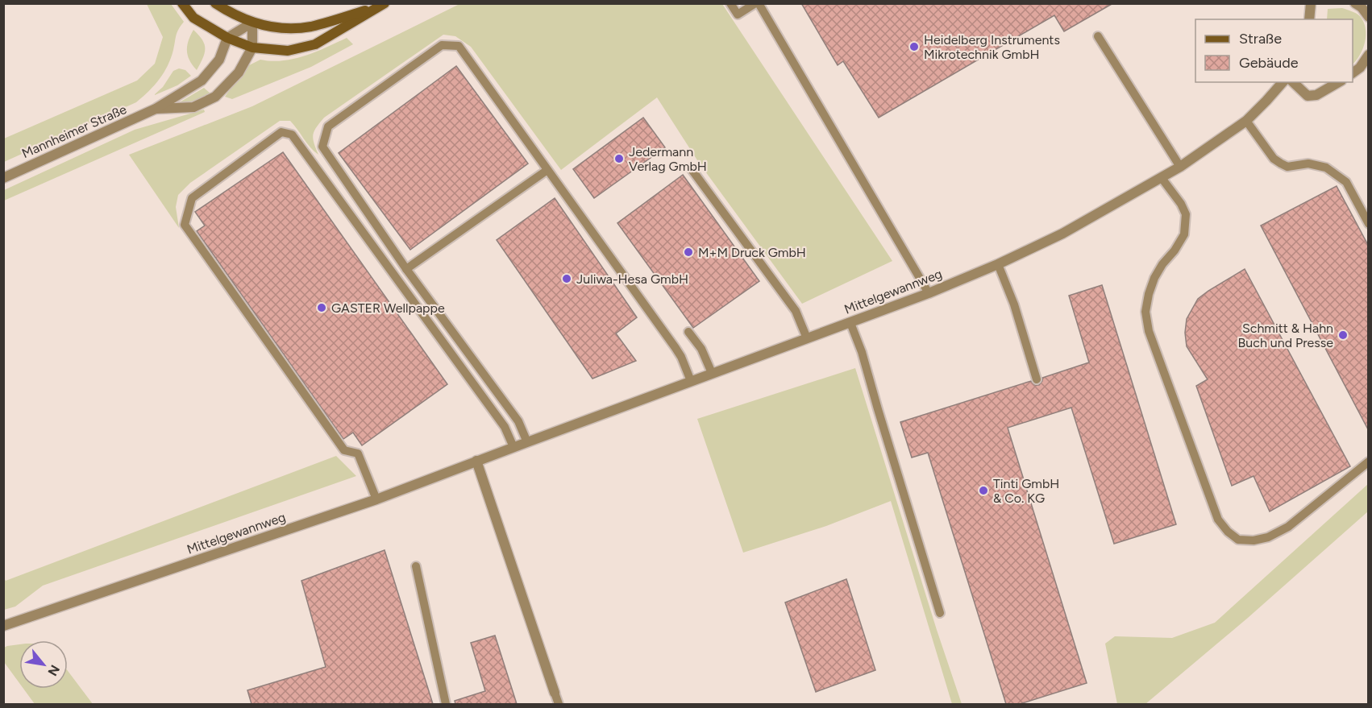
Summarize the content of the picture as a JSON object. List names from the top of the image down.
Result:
{
  "streets": {
    "street": ["Mannheimer Straße", "Mittelgewannweg"]
  },
  "places": [
    "Heidelberg Instruments Mikrotechnik GmbH",
    "Jedermann Verlag GmbH",
    "M+M Druck GmbH",
    "Juliwa-Hesa GmbH",
    "GASTER Wellpappe",
    "Schmitt & Hahn Buch und Presse",
    "Tinti GmbH & Co. KG"
  ],
  "legend": ["Straße", "Gebäude"],
  "north": "bottom right"
}
